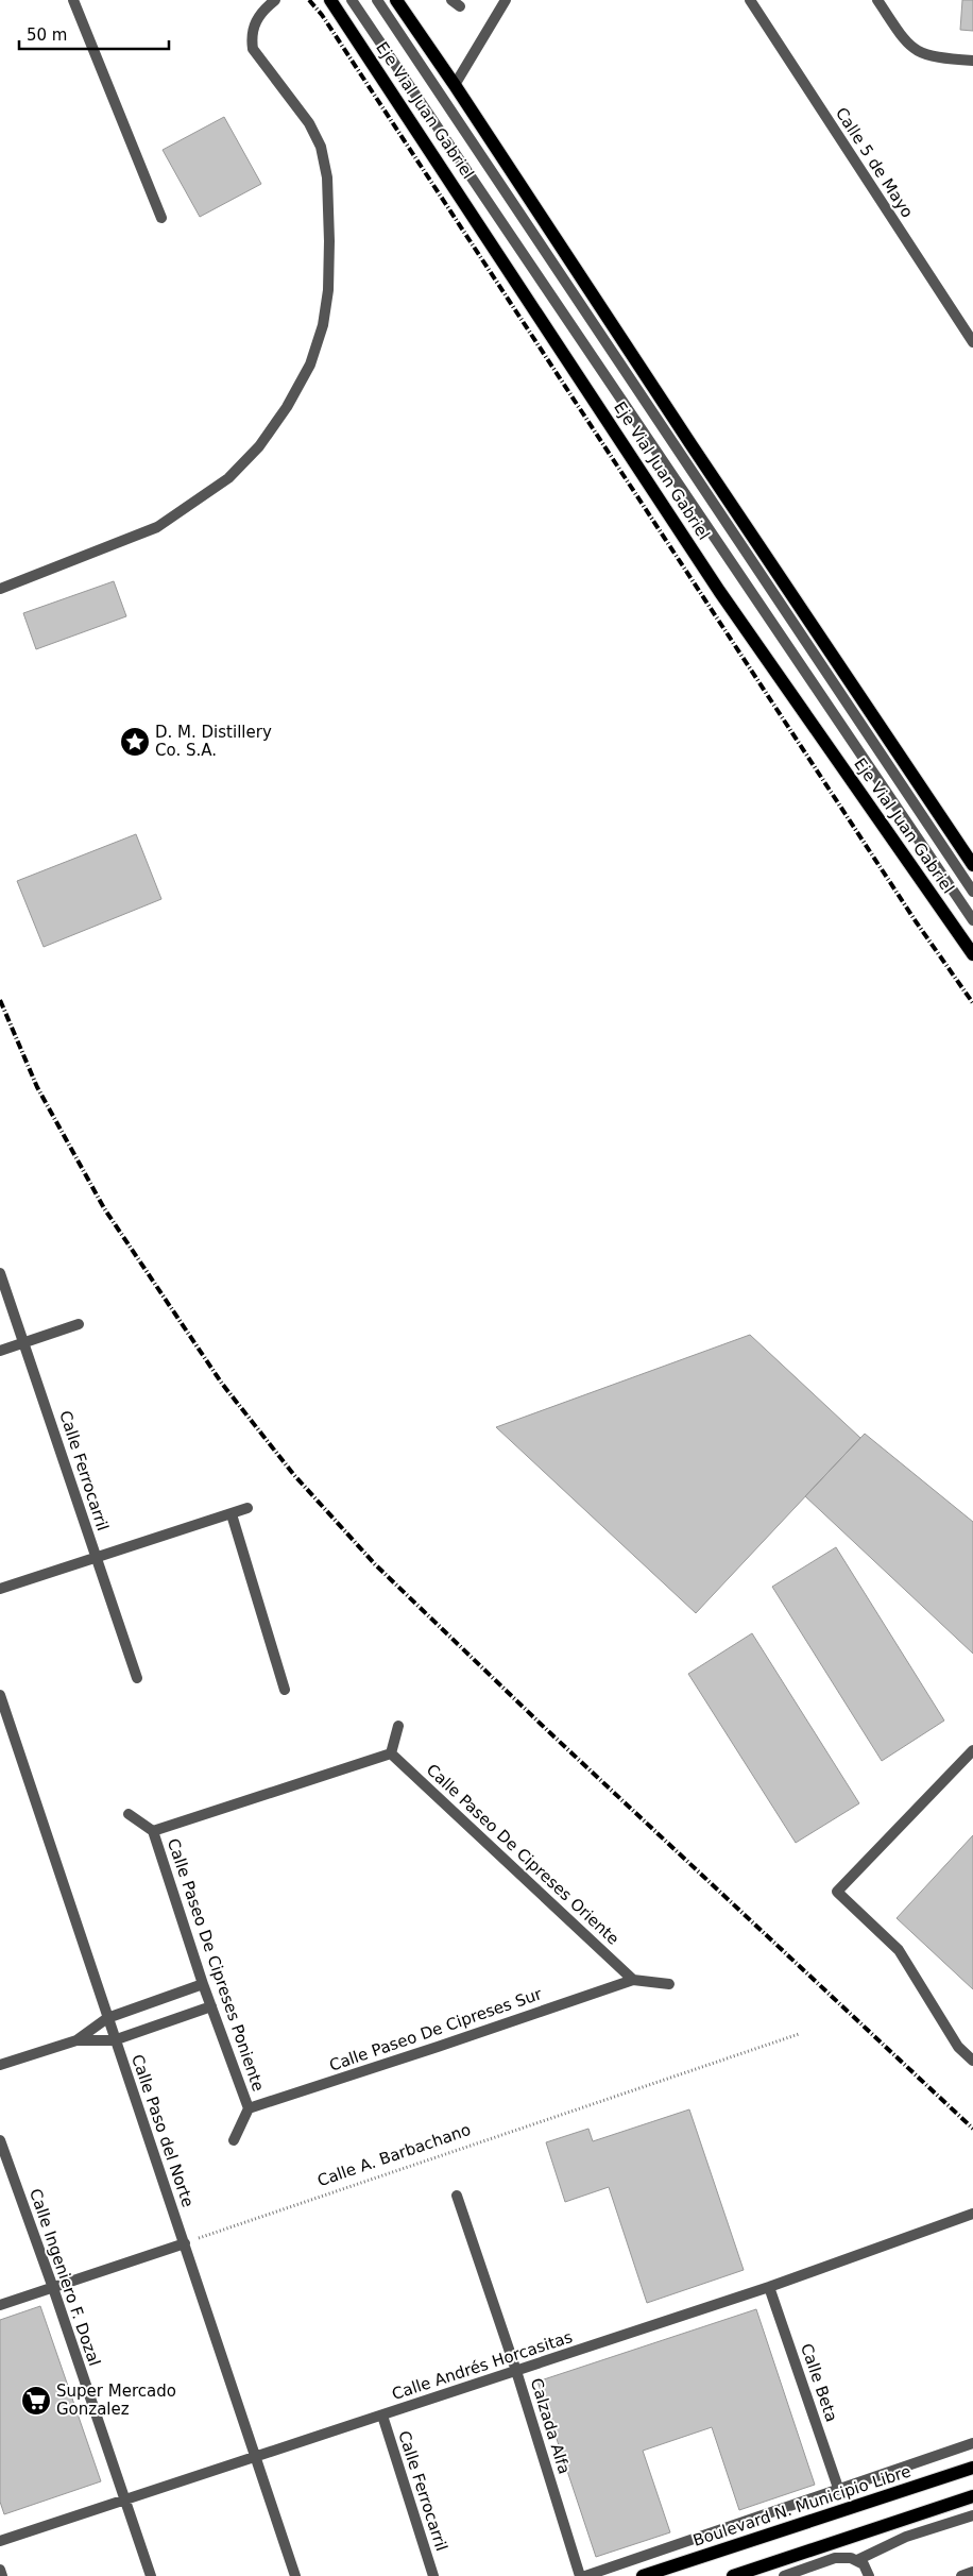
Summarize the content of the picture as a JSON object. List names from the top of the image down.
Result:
{
  "streets": {
    "main road": ["Eje Vial Juan Gabriel", "Boulevard N. Municipio Libre"],
    "street": [
      "Calle 5 de Mayo",
      "Calle Ferrocarril",
      "Calle Paseo De Cipreses Oriente",
      "Calle Paseo De Cipreses Poniente",
      "Calle Paseo De Cipreses Sur",
      "Calle Paso del Norte",
      "Calle Ingeniero F. Dozal",
      "Calle Andrés Horcasitas",
      "Calle Beta",
      "Calzada Alfa"
    ],
    "path": ["Calle A. Barbachano"]
  },
  "crossings": [
    ["Calle Ferrocarril", "Calle Andrés Horcasitas"],
    ["Calle Paseo De Cipreses Oriente", "Calle Paseo De Cipreses Sur"],
    ["Calle Paseo De Cipreses Poniente", "Calle Paseo De Cipreses Sur"],
    ["Calle Paso del Norte", "Calle A. Barbachano"],
    ["Calle Paso del Norte", "Calle Andrés Horcasitas"],
    ["Calle Ingeniero F. Dozal", "Calle Andrés Horcasitas"],
    ["Calle Andrés Horcasitas", "Calle Beta"],
    ["Calle Andrés Horcasitas", "Calzada Alfa"]
  ],
  "places": {
    "place": ["D. M. Distillery Co. S.A."],
    "supermarket": ["Super Mercado Gonzalez"]
  },
  "scale_bar": "50 m"
}
